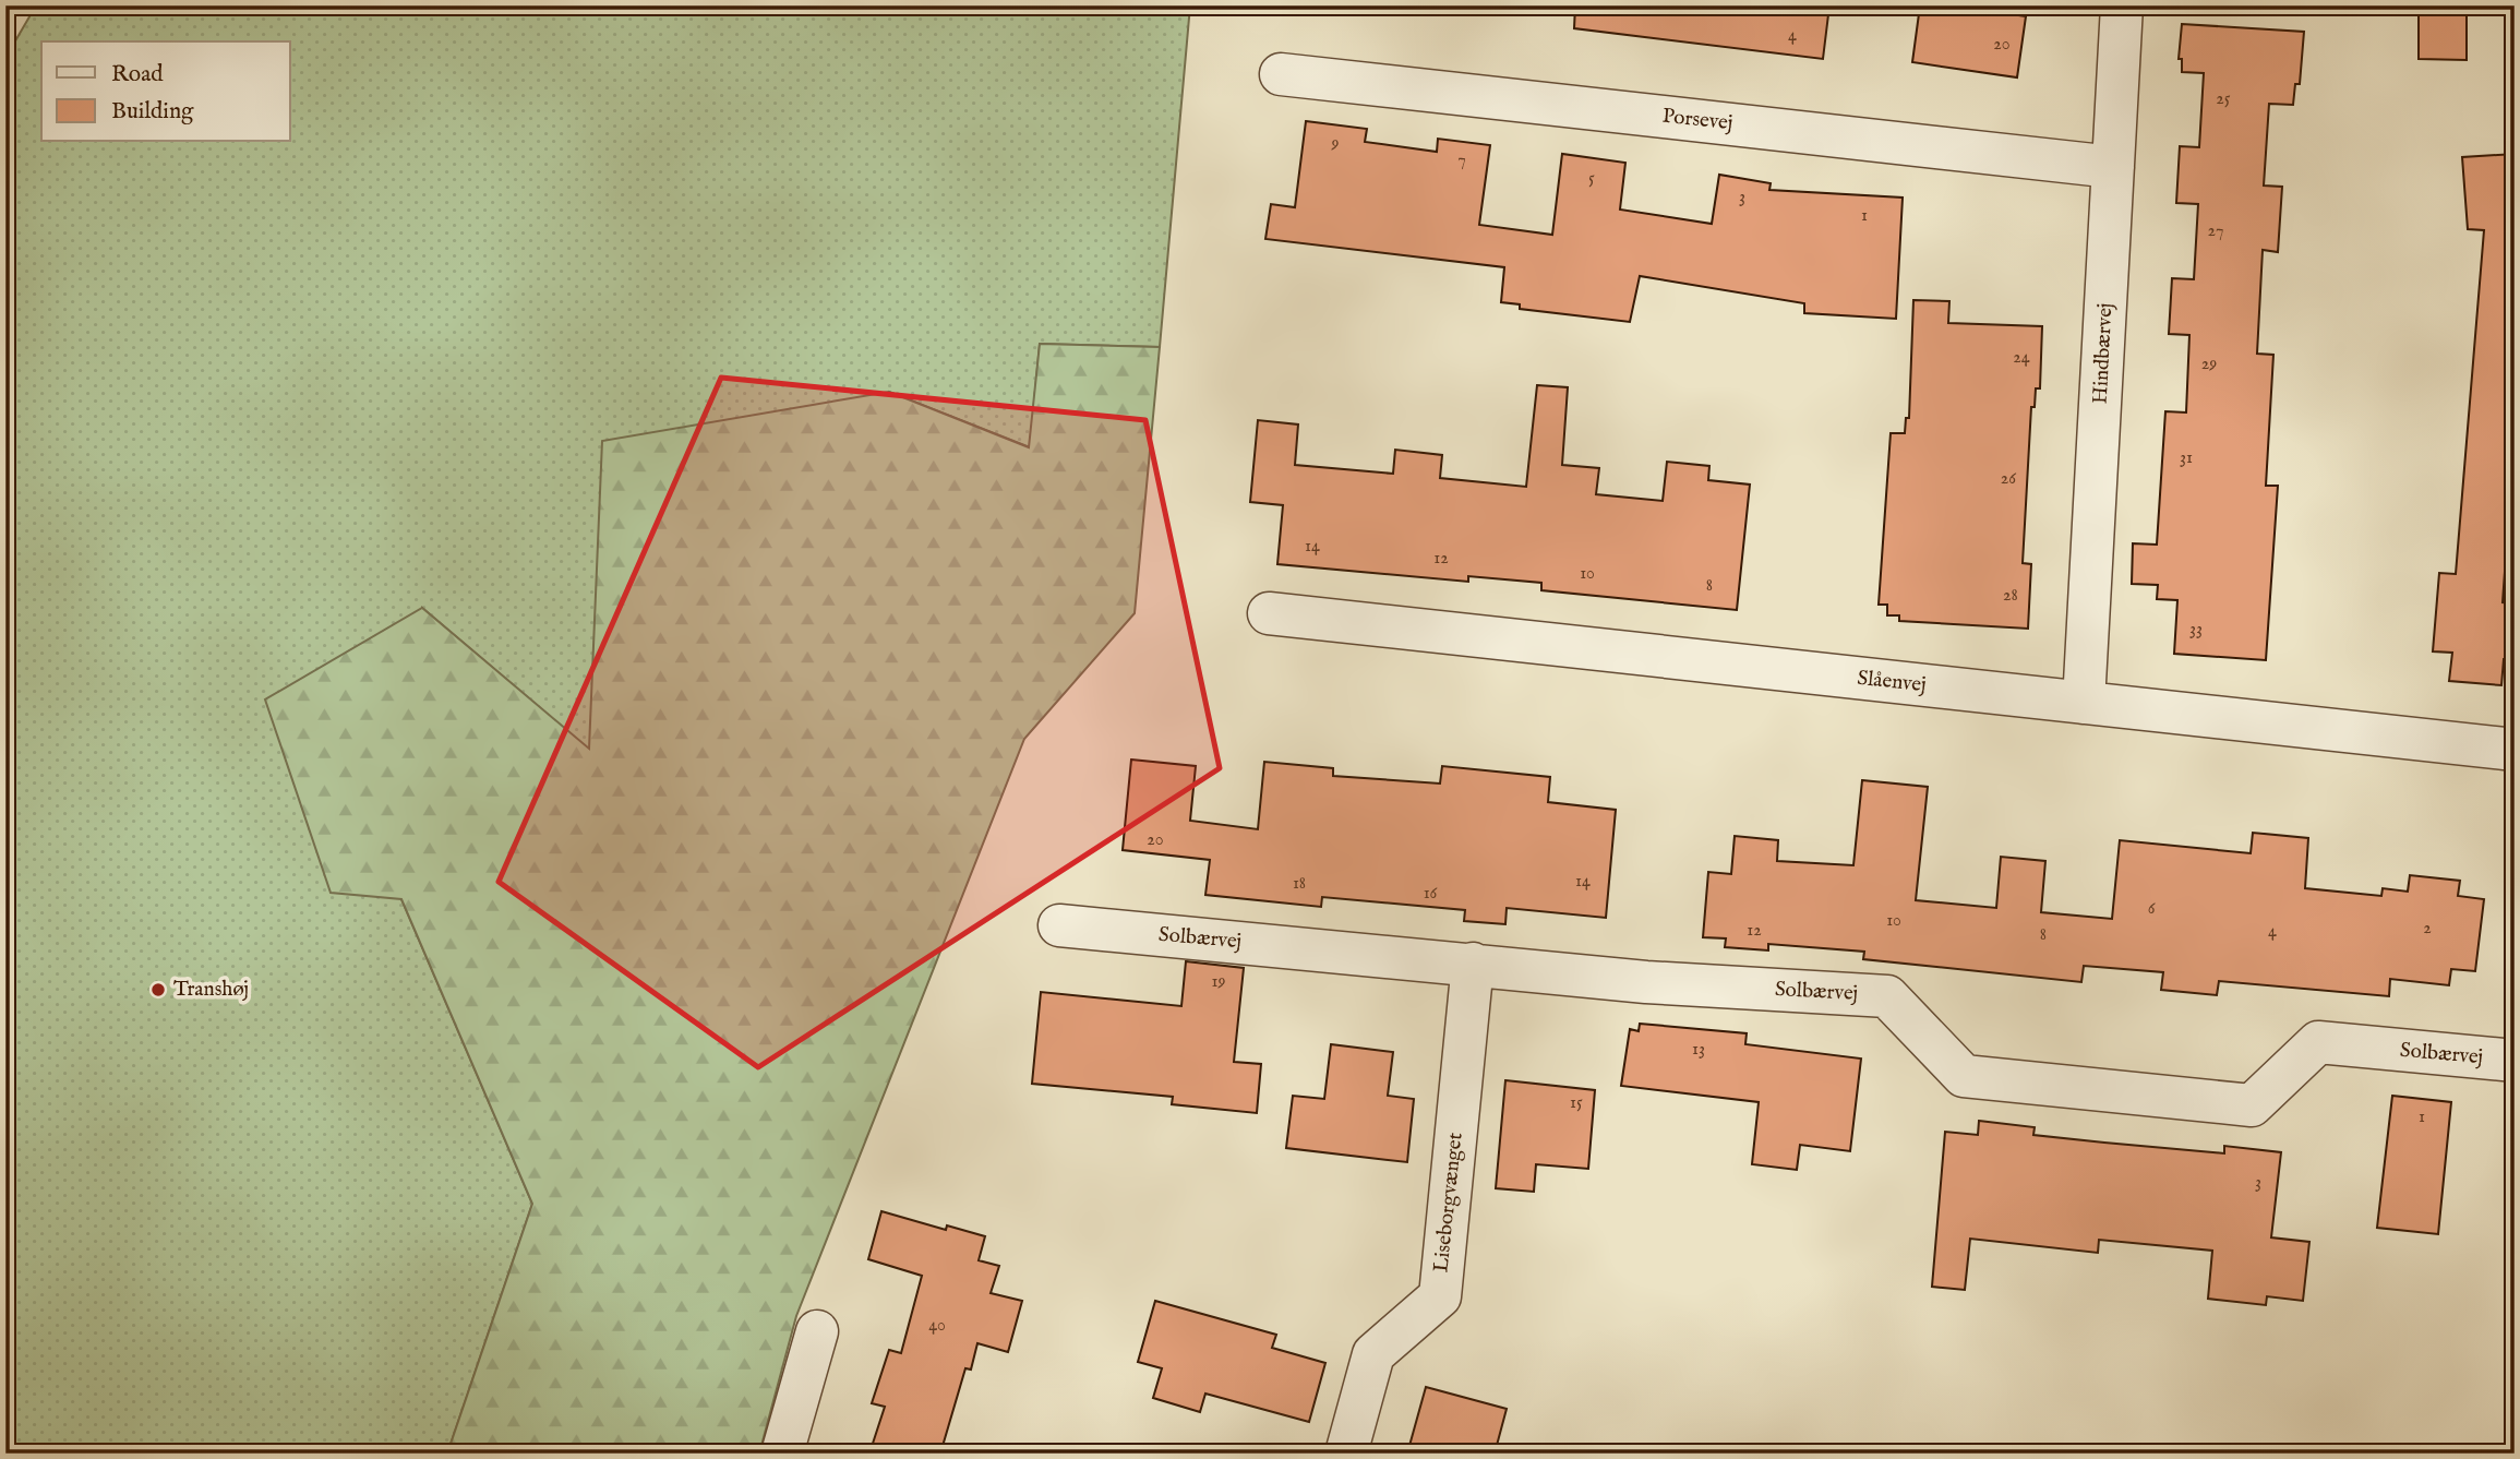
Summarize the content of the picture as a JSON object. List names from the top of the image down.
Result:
{
  "streets": {
    "street": [
      "Porsevej",
      "Hindbærvej",
      "Slåenvej",
      "Solbærvej",
      "Liseborgvænget"
    ]
  },
  "crossings": [
    ["Porsevej", "Hindbærvej"],
    ["Hindbærvej", "Slåenvej"],
    ["Solbærvej", "Liseborgvænget"]
  ],
  "places": ["Transhøj"],
  "house_numbers": [
    "4",
    "20",
    "25",
    "9",
    "7",
    "5",
    "3",
    "1",
    "27",
    "24",
    "29",
    "31",
    "26",
    "14",
    "12",
    "10",
    "8",
    "28",
    "33",
    "20",
    "14",
    "18",
    "16",
    "6",
    "10",
    "2",
    "12",
    "4",
    "8",
    "19",
    "13",
    "15",
    "1",
    "3",
    "40"
  ],
  "legend": ["Road", "Building"]
}
